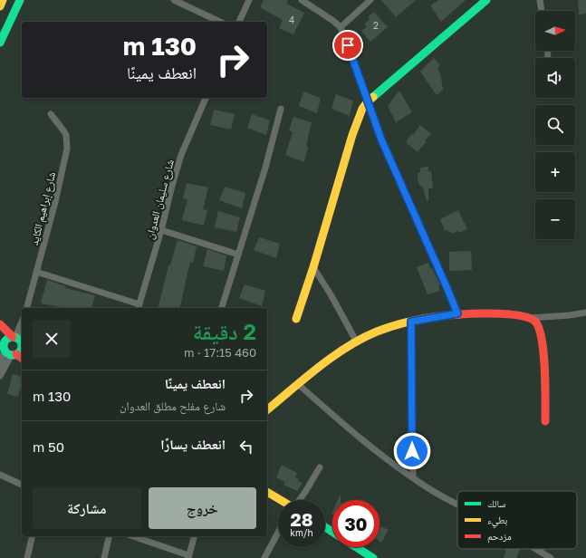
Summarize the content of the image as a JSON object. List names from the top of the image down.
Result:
{
  "streets": {
    "street": ["شارع سليمان العدوان", "شارع إبراهيم الكايد"]
  },
  "house_numbers": ["4", "2"],
  "legend": ["سالك", "بطيء", "مزدحم"],
  "north": "right",
  "page": {
    "map_buttons": ["+", "−"],
    "turn": ["130 m", "انعطف يمينًا"],
    "heading": ["2 دقيقة", "460 m · 17:15"],
    "list": [
      {
        "name": "انعطف يمينًا",
        "note": "شارع مفلح مطلق العدوان",
        "value": "130 m"
      },
      {
        "name": "انعطف يسارًا",
        "value": "50 m"
      }
    ],
    "buttons": ["خروج", "مشاركة"],
    "speed": "28 km/h",
    "limit": "30"
  }
}
